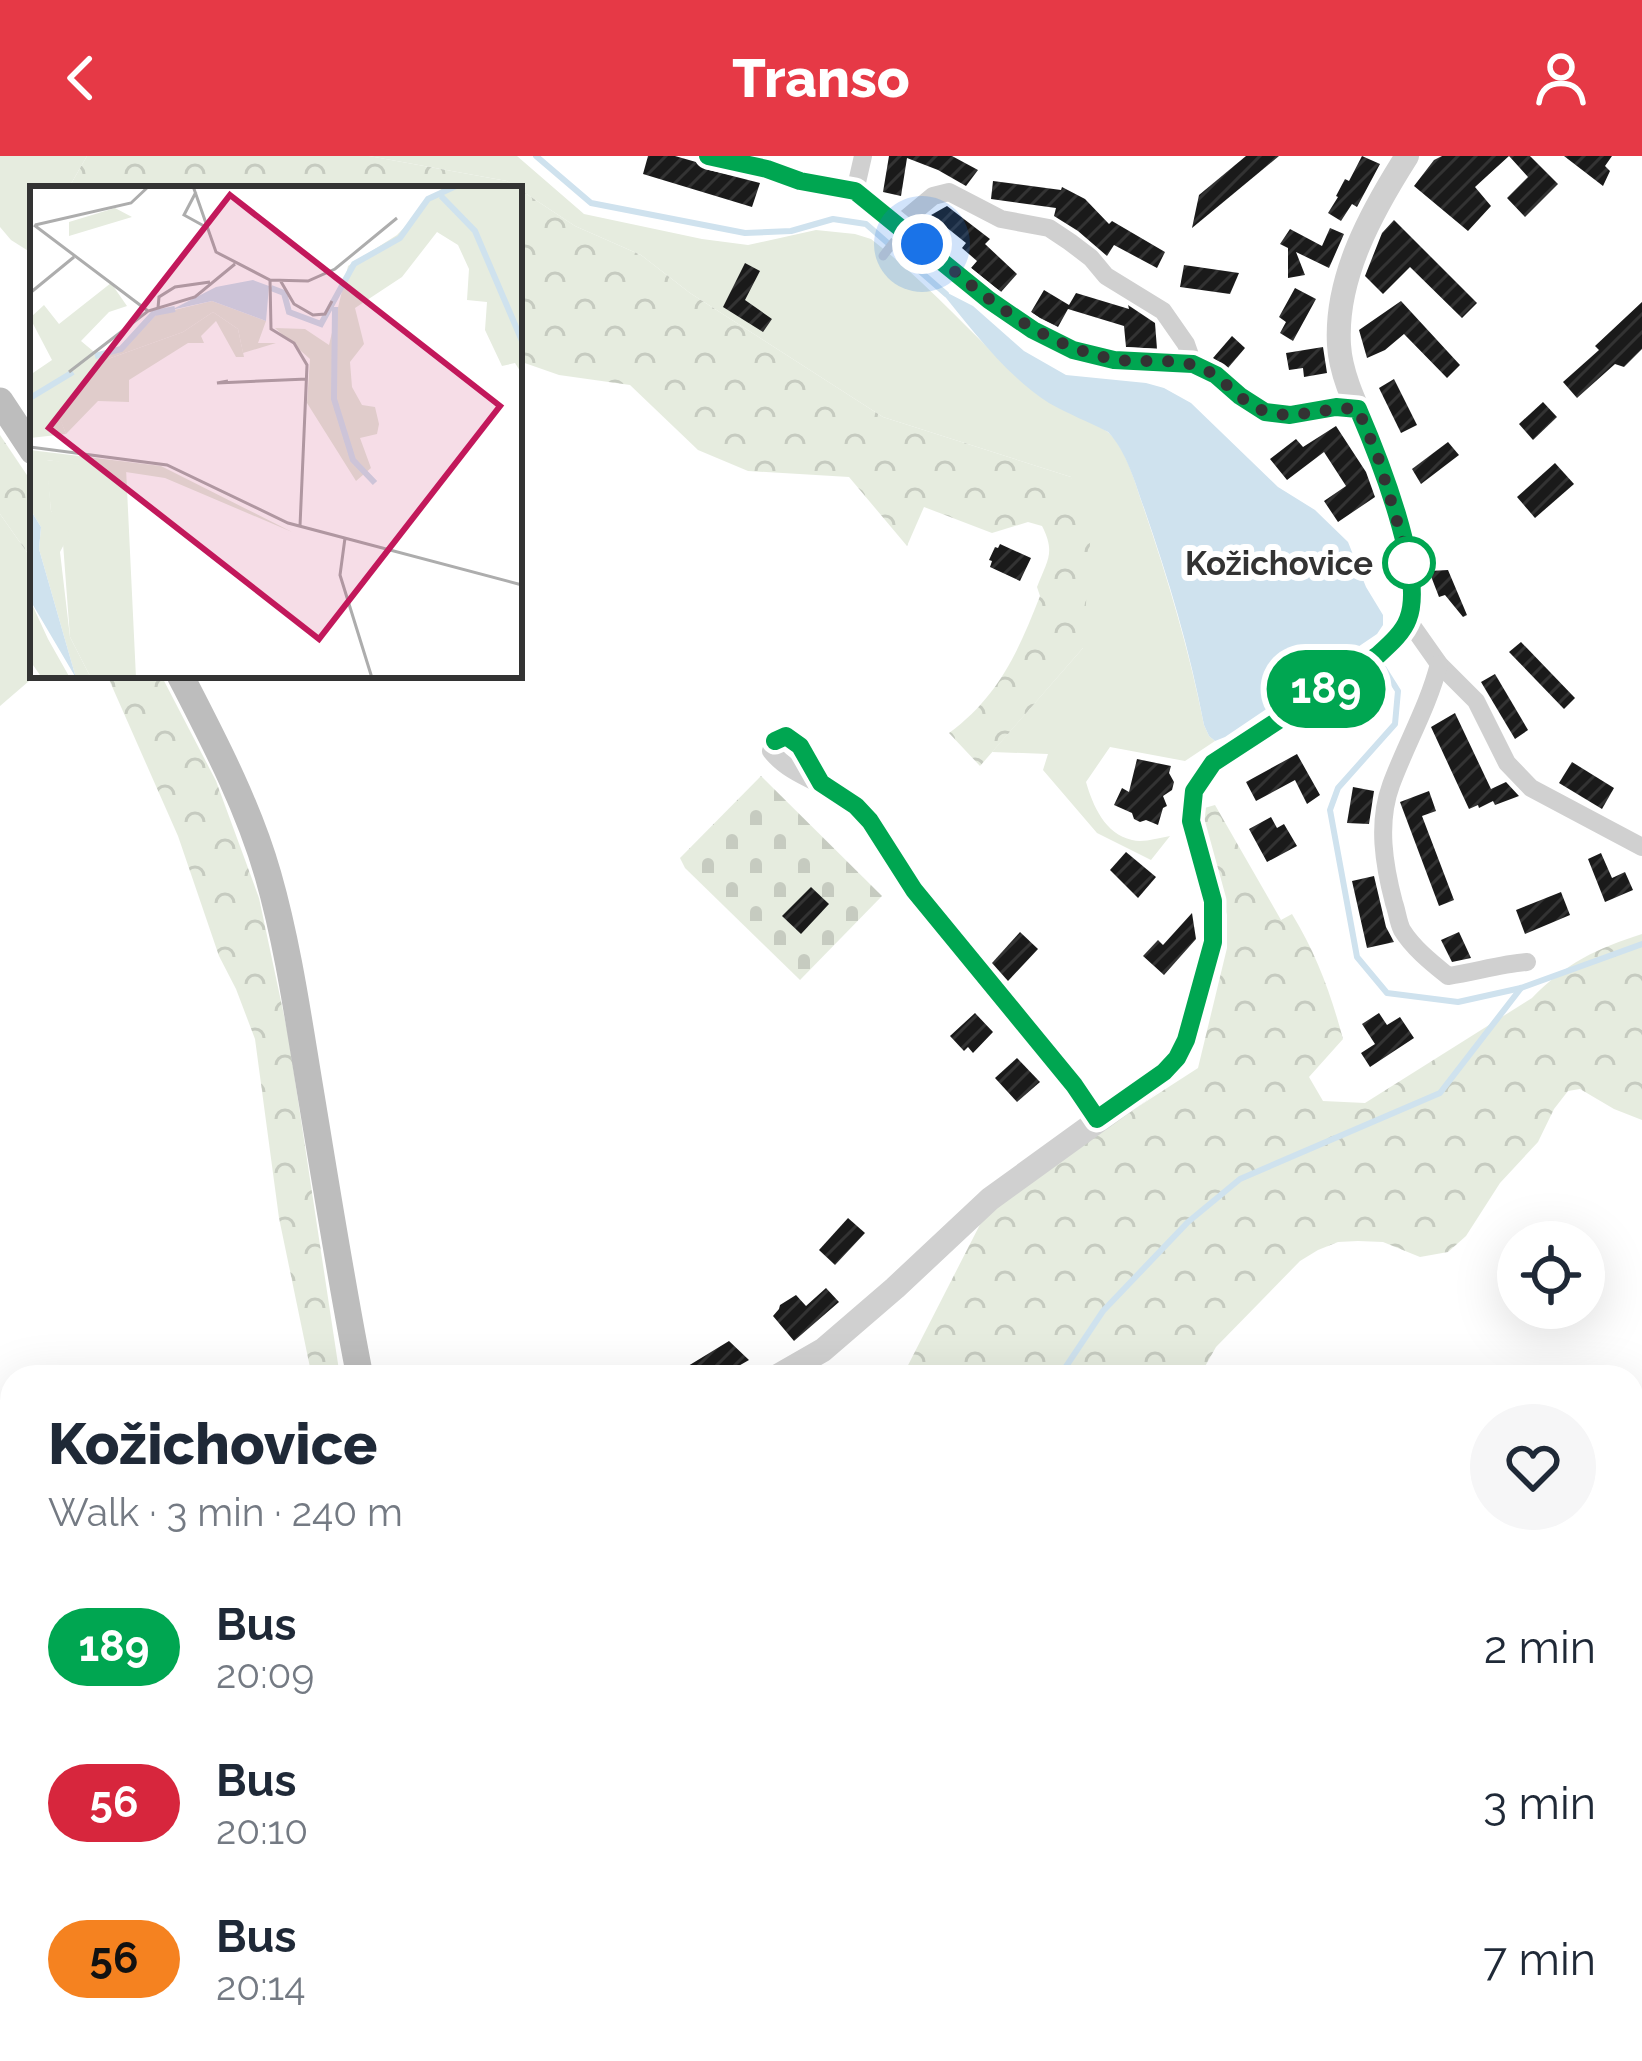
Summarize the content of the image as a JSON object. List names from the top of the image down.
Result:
{
  "places": ["Kožichovice"],
  "lines": ["bus line 189"],
  "page": {
    "header": "Transo",
    "on_map": "189",
    "heading": ["Kožichovice", "Walk · 3 min · 240 m"],
    "list": [
      {
        "mark": "189",
        "name": "Bus",
        "note": "20:09",
        "value": "2 min"
      },
      {
        "mark": "56",
        "name": "Bus",
        "note": "20:10",
        "value": "3 min"
      },
      {
        "mark": "56",
        "name": "Bus",
        "note": "20:14",
        "value": "7 min"
      }
    ]
  }
}
